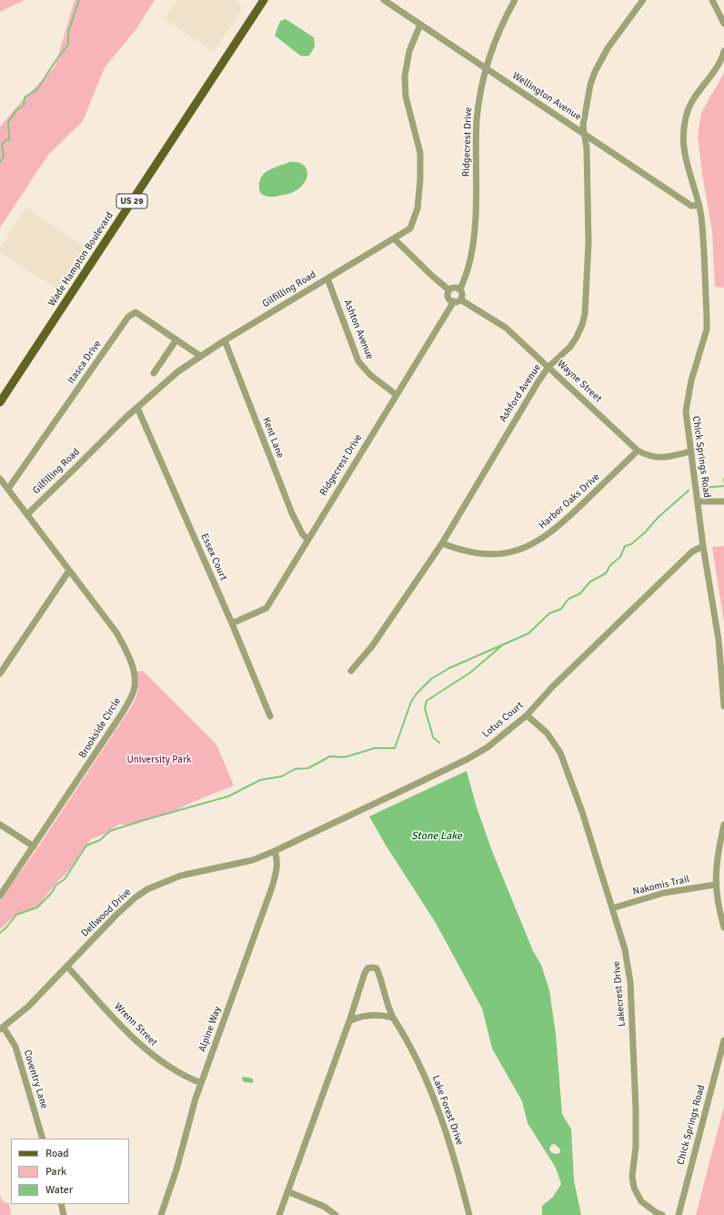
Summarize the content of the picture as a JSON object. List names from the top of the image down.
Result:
{
  "streets": {
    "main road": ["US 29", "Wade Hampton Boulevard"],
    "street": [
      "Wellington Avenue",
      "Ridgecrest Drive",
      "Gilfilling Road",
      "Ashton Avenue",
      "Itasca Drive",
      "Wayne Street",
      "Ashford Avenue",
      "Kent Lane",
      "Chick Springs Road",
      "Harbor Oaks Drive",
      "Essex Court",
      "Lotus Court",
      "Brookside Circle",
      "Nakomis Trail",
      "Dellwood Drive",
      "Lakecrest Drive",
      "Wrenn Street",
      "Alpine Way",
      "Coventry Lane",
      "Lake Forest Drive"
    ]
  },
  "crossings": [
    ["Wellington Avenue", "Ridgecrest Drive"],
    ["Wellington Avenue", "Gilfilling Road"],
    ["Wellington Avenue", "Ashford Avenue"],
    ["Wellington Avenue", "Chick Springs Road"],
    ["Ridgecrest Drive", "Ashton Avenue"],
    ["Ridgecrest Drive", "Wayne Street"],
    ["Ridgecrest Drive", "Kent Lane"],
    ["Ridgecrest Drive", "Essex Court"],
    ["Gilfilling Road", "Ashton Avenue"],
    ["Gilfilling Road", "Itasca Drive"],
    ["Gilfilling Road", "Kent Lane"],
    ["Gilfilling Road", "Essex Court"],
    ["Gilfilling Road", "Brookside Circle"],
    ["Itasca Drive", "Brookside Circle"],
    ["Wayne Street", "Ashford Avenue"],
    ["Wayne Street", "Chick Springs Road"],
    ["Wayne Street", "Harbor Oaks Drive"],
    ["Ashford Avenue", "Harbor Oaks Drive"],
    ["Chick Springs Road", "Lotus Court"],
    ["Lotus Court", "Dellwood Drive"],
    ["Lotus Court", "Lakecrest Drive"],
    ["Lotus Court", "Alpine Way"],
    ["Nakomis Trail", "Lakecrest Drive"],
    ["Dellwood Drive", "Wrenn Street"],
    ["Dellwood Drive", "Alpine Way"],
    ["Dellwood Drive", "Coventry Lane"],
    ["Wrenn Street", "Alpine Way"]
  ],
  "water": ["Stone Lake"],
  "parks": ["University Park"],
  "legend": ["Road", "Park", "Water"]
}
